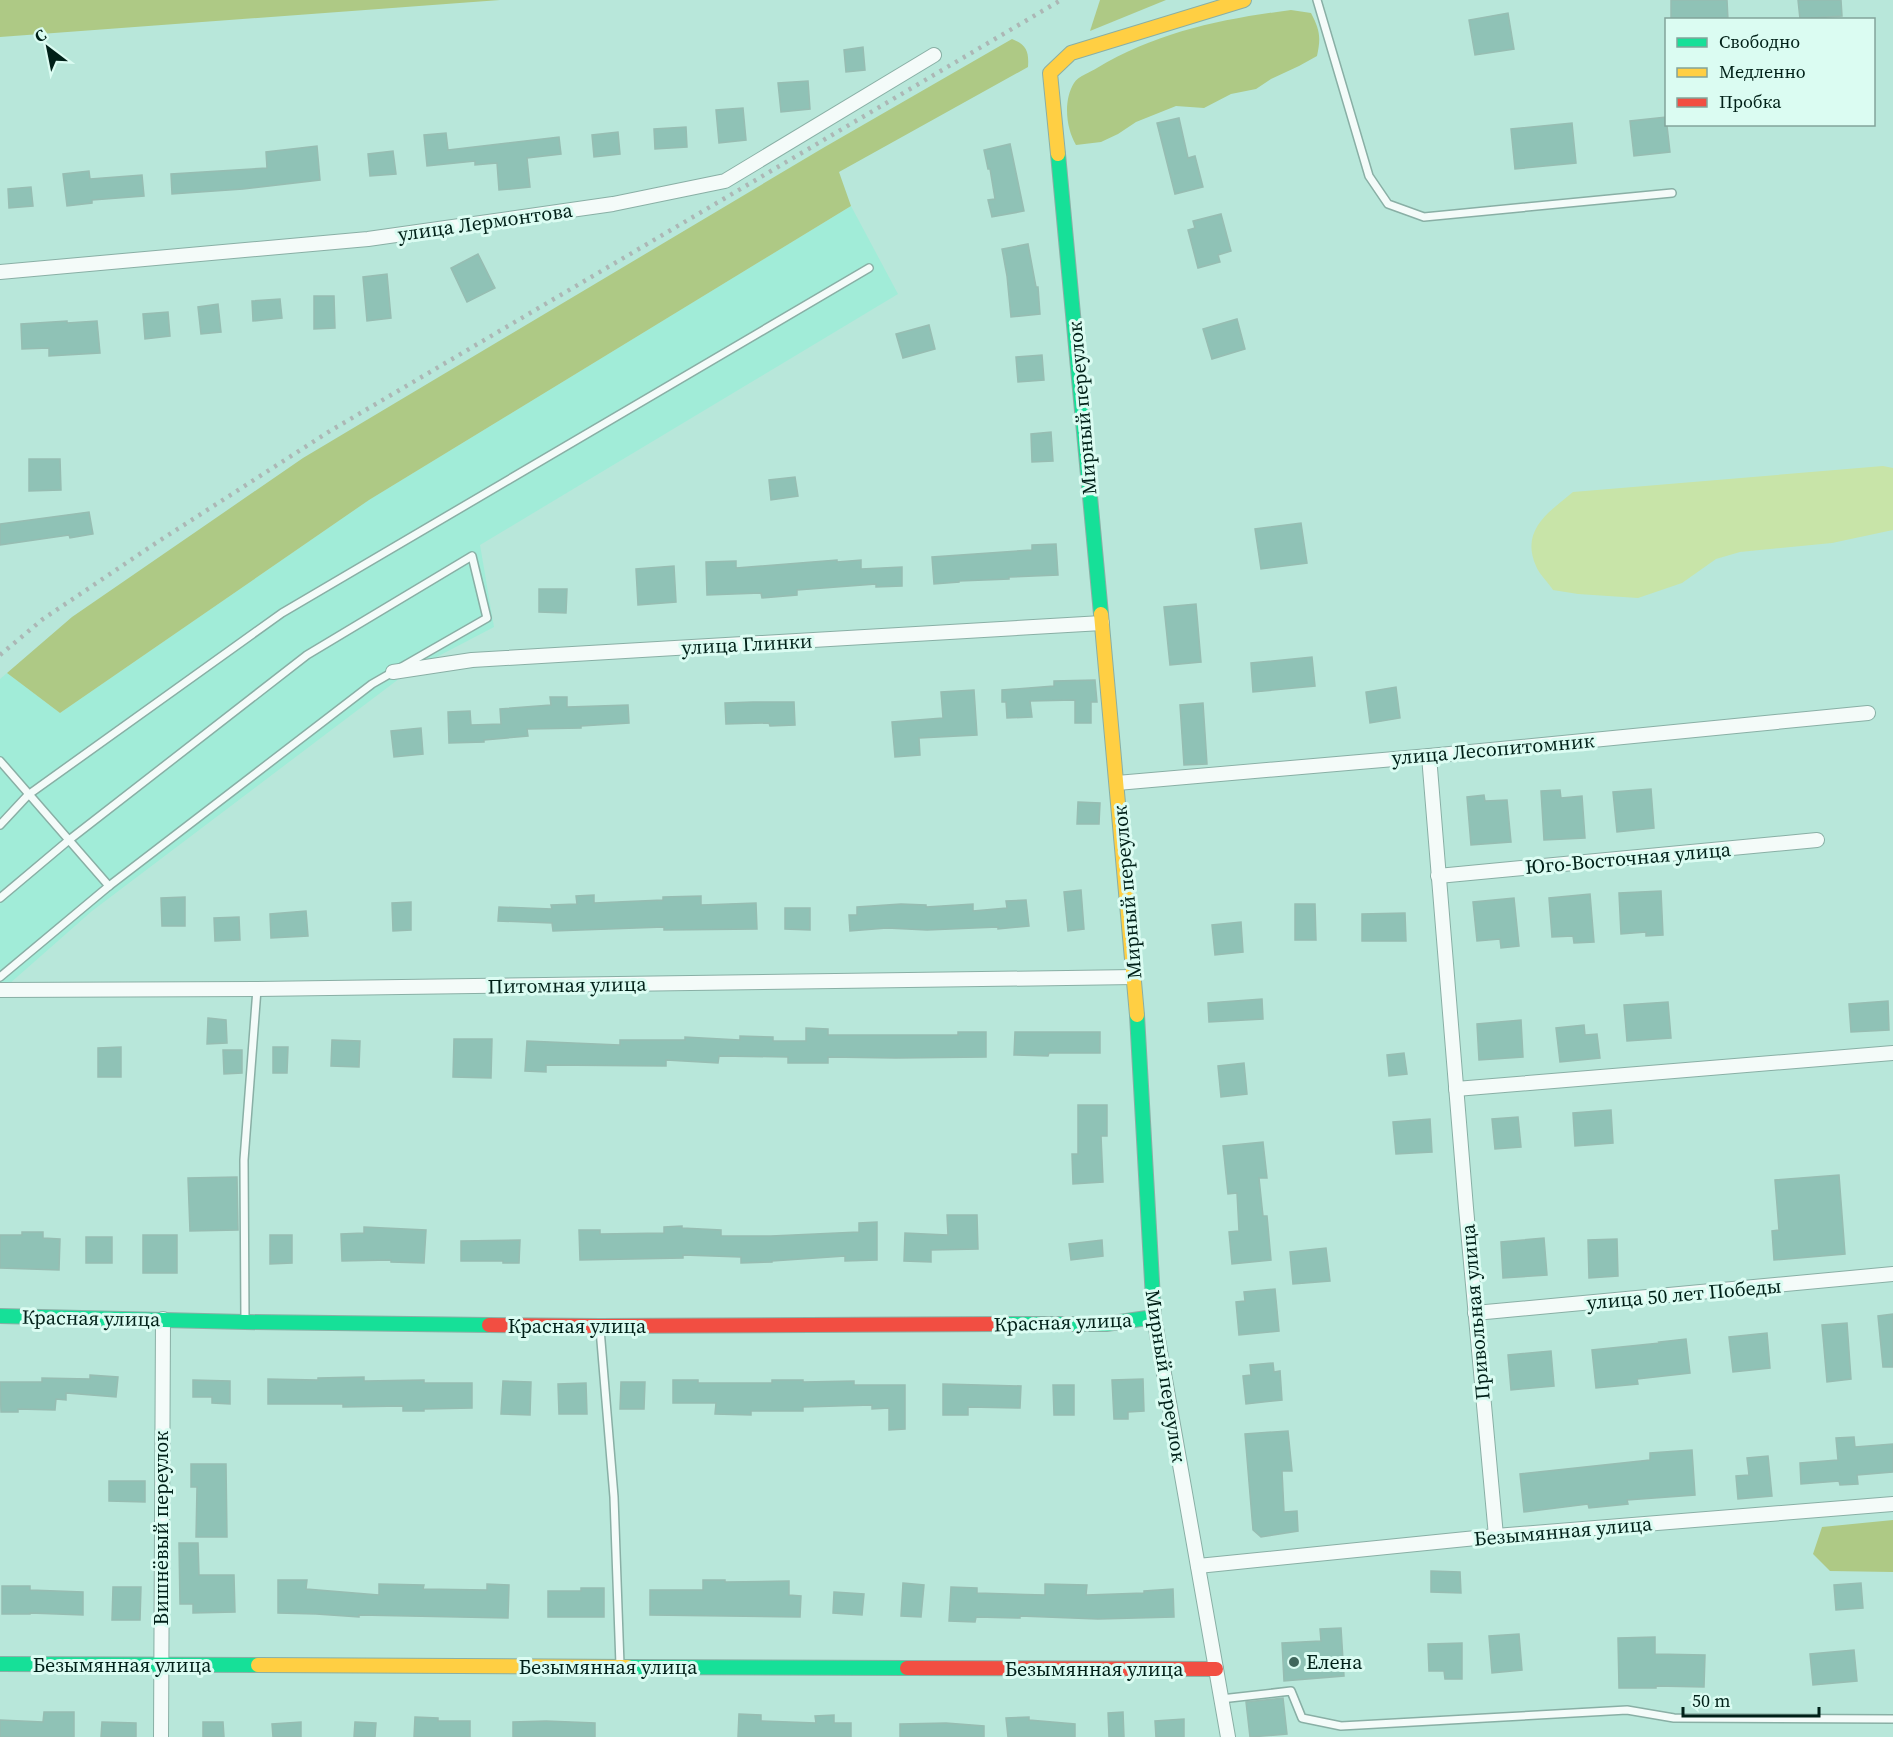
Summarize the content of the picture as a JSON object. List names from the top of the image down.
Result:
{
  "streets": {
    "street": [
      "улица Лермонтова",
      "Мирный переулок",
      "улица Глинки",
      "улица Лесопитомник",
      "Юго-Восточная улица",
      "Питомная улица",
      "улица 50 лет Победы",
      "Привольная улица",
      "Красная улица",
      "Вишнёвый переулок",
      "Безымянная улица"
    ]
  },
  "crossings": [
    ["Мирный переулок", "улица Глинки"],
    ["Мирный переулок", "улица Лесопитомник"],
    ["Мирный переулок", "Питомная улица"],
    ["Мирный переулок", "Красная улица"],
    ["Мирный переулок", "Безымянная улица"],
    ["улица Лесопитомник", "Привольная улица"],
    ["Юго-Восточная улица", "Привольная улица"],
    ["улица 50 лет Победы", "Привольная улица"],
    ["Привольная улица", "Безымянная улица"],
    ["Красная улица", "Вишнёвый переулок"],
    ["Вишнёвый переулок", "Безымянная улица"]
  ],
  "places": ["Елена"],
  "legend": ["Свободно", "Медленно", "Пробка"],
  "scale_bar": "50 m",
  "north": "top left"
}
